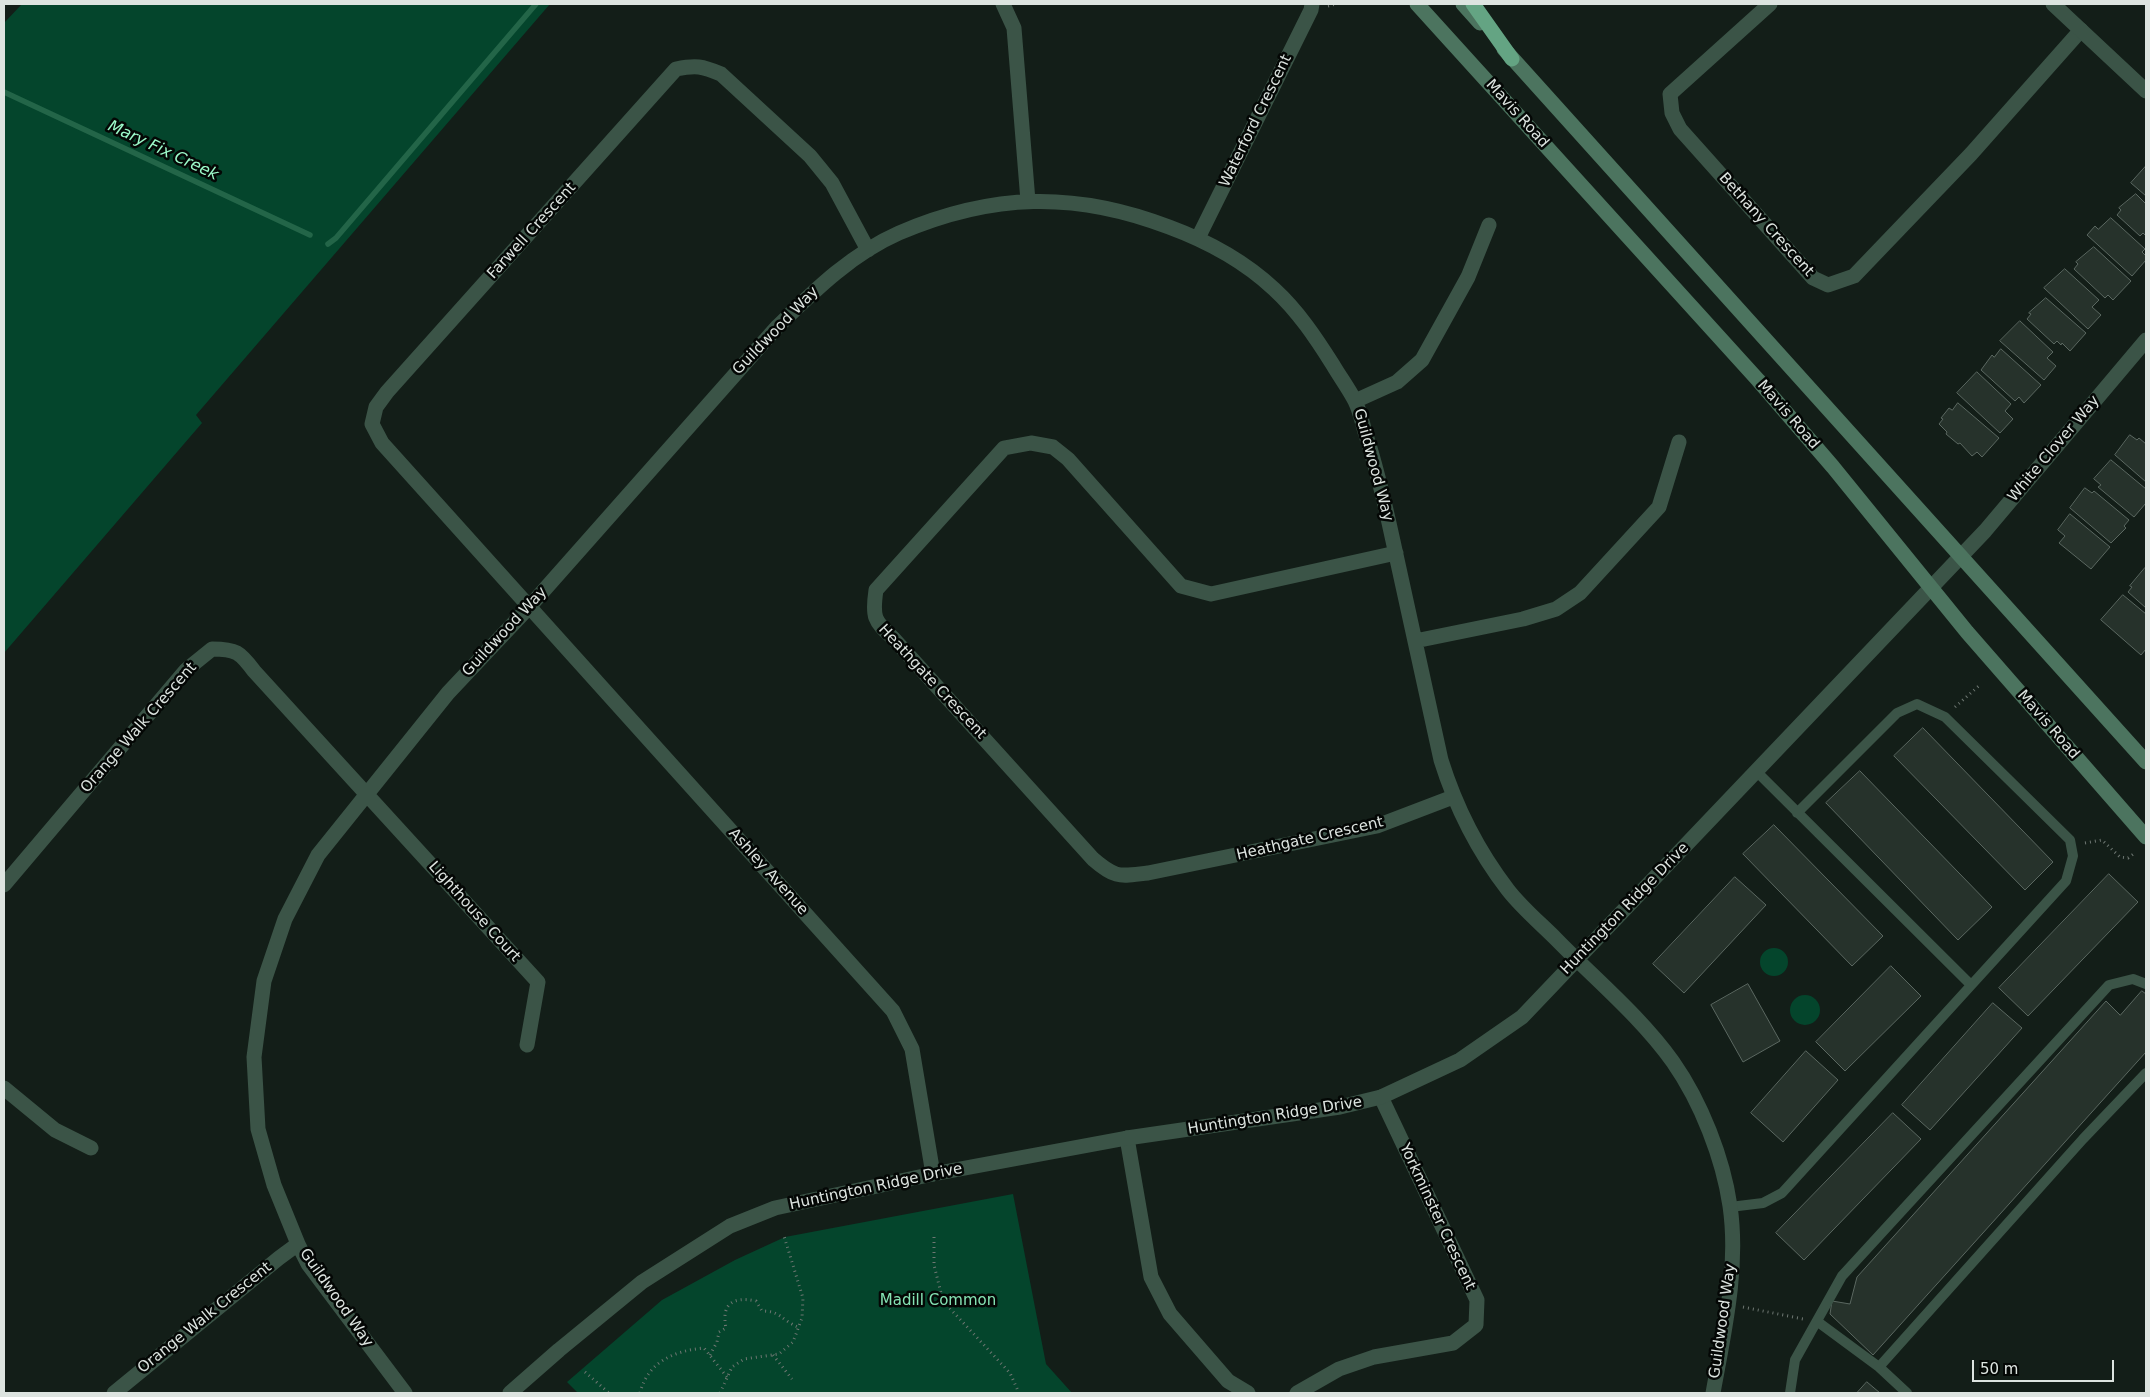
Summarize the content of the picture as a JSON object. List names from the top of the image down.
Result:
{
  "streets": {
    "main road": ["Mavis Road"],
    "street": [
      "Waterford Crescent",
      "Bethany Crescent",
      "Farwell Crescent",
      "Guildwood Way",
      "White Clover Way",
      "Heathgate Crescent",
      "Orange Walk Crescent",
      "Ashley Avenue",
      "Huntington Ridge Drive",
      "Lighthouse Court",
      "Yorkminster Crescent"
    ]
  },
  "crossings": [
    ["Mavis Road", "White Clover Way"],
    ["Mavis Road", "Huntington Ridge Drive"],
    ["Waterford Crescent", "Guildwood Way"],
    ["Farwell Crescent", "Guildwood Way"],
    ["Farwell Crescent", "Ashley Avenue"],
    ["Guildwood Way", "Heathgate Crescent"],
    ["Guildwood Way", "Orange Walk Crescent"],
    ["Guildwood Way", "Ashley Avenue"],
    ["Guildwood Way", "Huntington Ridge Drive"],
    ["Guildwood Way", "Lighthouse Court"],
    ["White Clover Way", "Huntington Ridge Drive"],
    ["Orange Walk Crescent", "Lighthouse Court"],
    ["Ashley Avenue", "Huntington Ridge Drive"],
    ["Huntington Ridge Drive", "Yorkminster Crescent"]
  ],
  "water": ["Mary Fix Creek"],
  "parks": ["Madill Common"],
  "scale_bar": "50 m"
}
